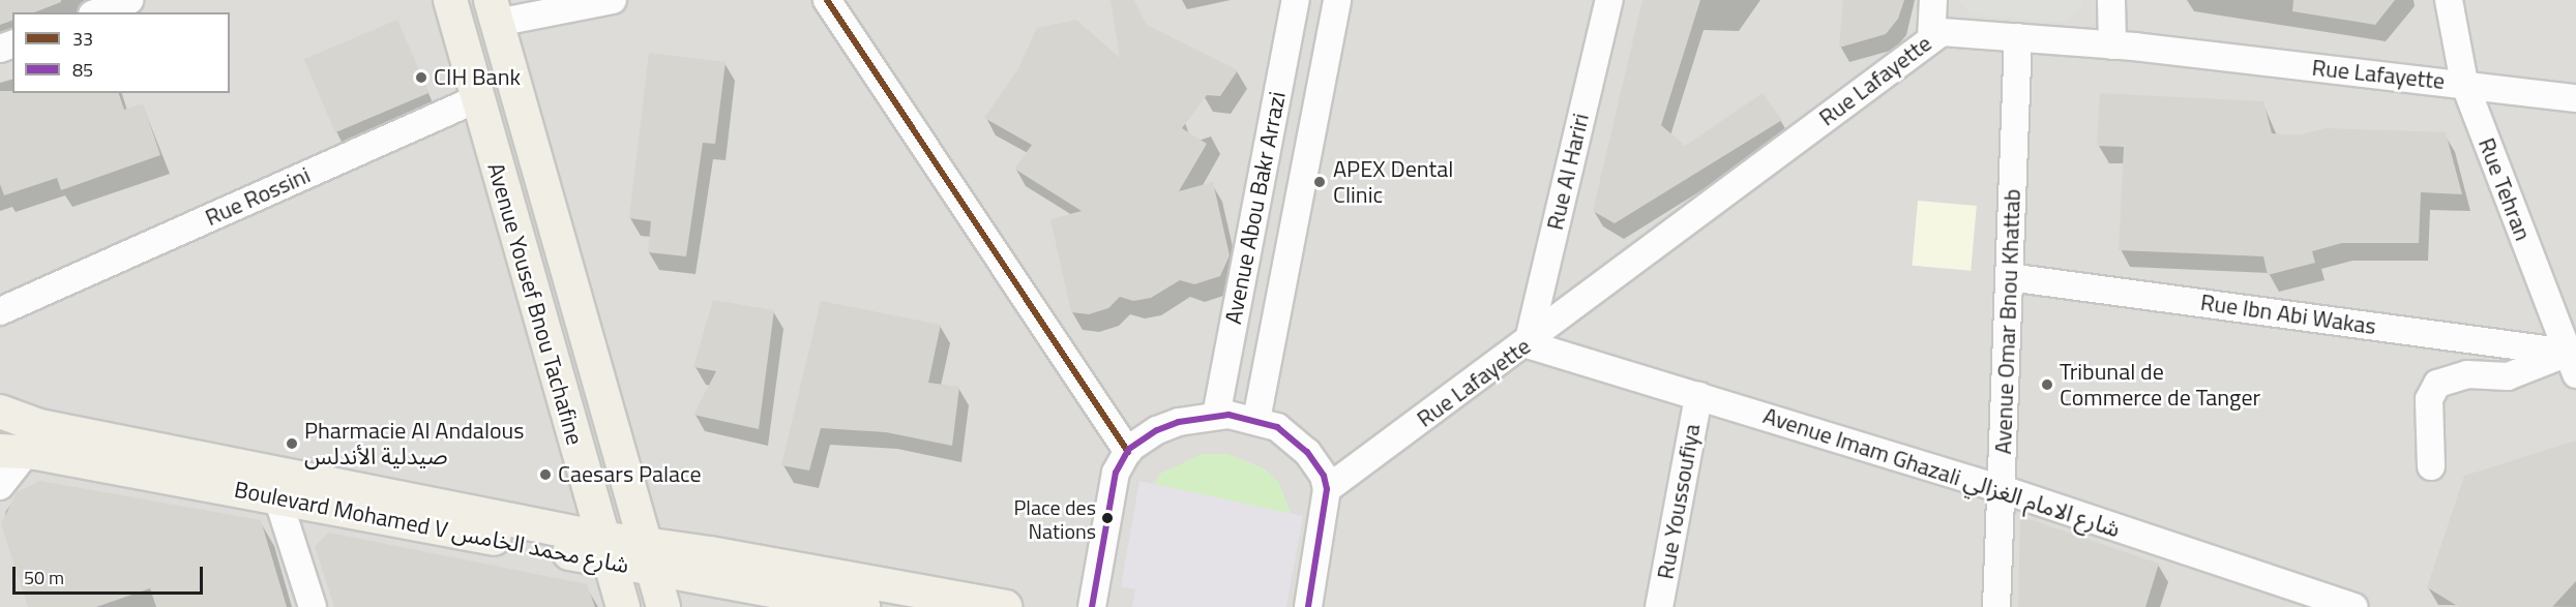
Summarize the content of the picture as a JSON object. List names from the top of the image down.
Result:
{
  "streets": {
    "main road": ["Avenue Yousef Bnou Tachafine", "Boulevard Mohamed V شارع محمد الخامس"],
    "street": [
      "Rue Lafayette",
      "Rue Al Hariri",
      "Rue Tehran",
      "Rue Rossini",
      "Avenue Abou Bakr Arrazi",
      "Rue Ibn Abi Wakas",
      "Avenue Omar Bnou Khattab",
      "Avenue Imam Ghazali شارع الامام الغزالي",
      "Rue Youssoufiya"
    ]
  },
  "crossings": [
    ["Rue Lafayette", "Rue Al Hariri"],
    ["Rue Lafayette", "Rue Tehran"],
    ["Rue Lafayette", "Avenue Omar Bnou Khattab"],
    ["Rue Lafayette", "Avenue Imam Ghazali شارع الامام الغزالي"],
    ["Rue Al Hariri", "Avenue Imam Ghazali شارع الامام الغزالي"],
    ["Rue Tehran", "Rue Ibn Abi Wakas"],
    ["Rue Rossini", "Avenue Yousef Bnou Tachafine"],
    ["Avenue Yousef Bnou Tachafine", "Boulevard Mohamed V شارع محمد الخامس"],
    ["Rue Ibn Abi Wakas", "Avenue Omar Bnou Khattab"],
    ["Avenue Omar Bnou Khattab", "Avenue Imam Ghazali شارع الامام الغزالي"],
    ["Avenue Imam Ghazali شارع الامام الغزالي", "Rue Youssoufiya"]
  ],
  "places": [
    "CIH Bank",
    "APEX Dental Clinic",
    "Tribunal de Commerce de Tanger",
    "Pharmacie Al Andalous صيدلية الأندلس",
    "Caesars Palace",
    "Place des Nations"
  ],
  "lines": ["transit line 33", "transit line 85"],
  "legend": ["33", "85"],
  "scale_bar": "50 m"
}
